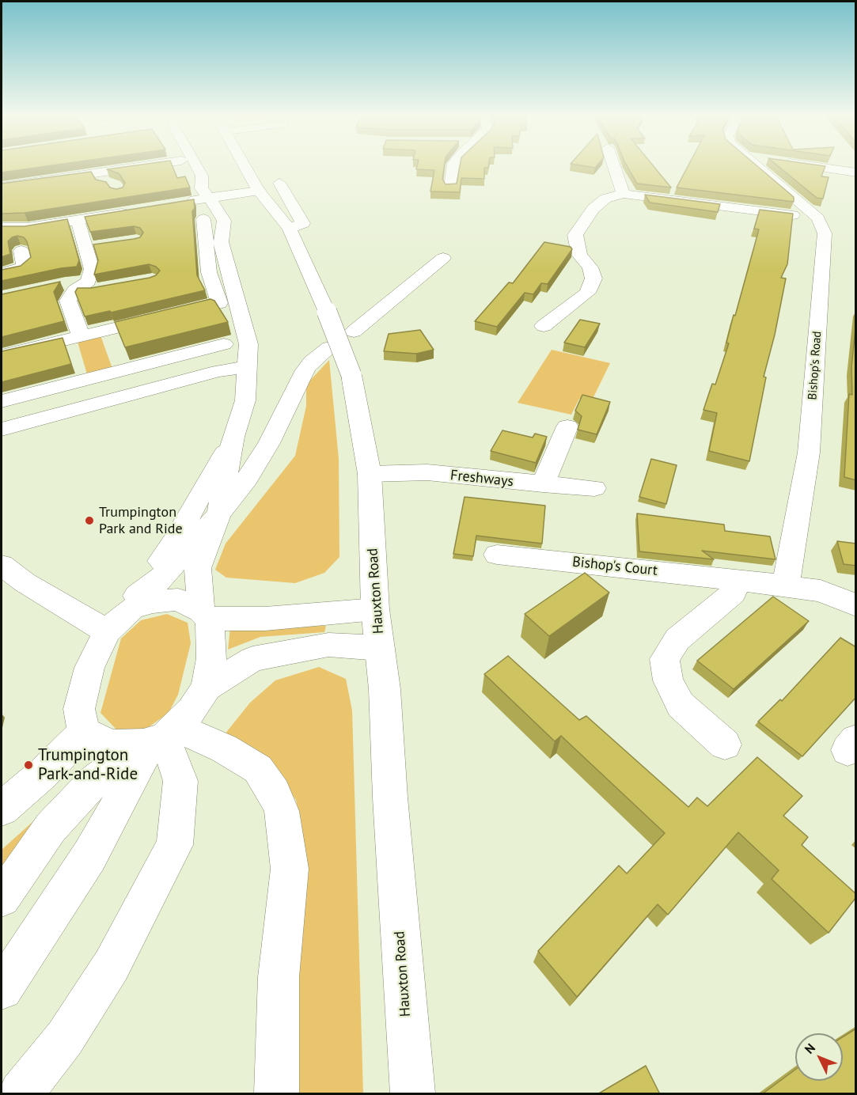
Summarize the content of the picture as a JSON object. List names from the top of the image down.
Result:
{
  "streets": {
    "street": [
      "Bishop's Road",
      "Freshways",
      "Bishop's Court",
      "Hauxton Road"
    ]
  },
  "crossings": [
    ["Bishop's Road", "Bishop's Court"],
    ["Freshways", "Hauxton Road"]
  ],
  "places": ["Trumpington Park and Ride", "Trumpington Park-and-Ride"],
  "north": "top left"
}
